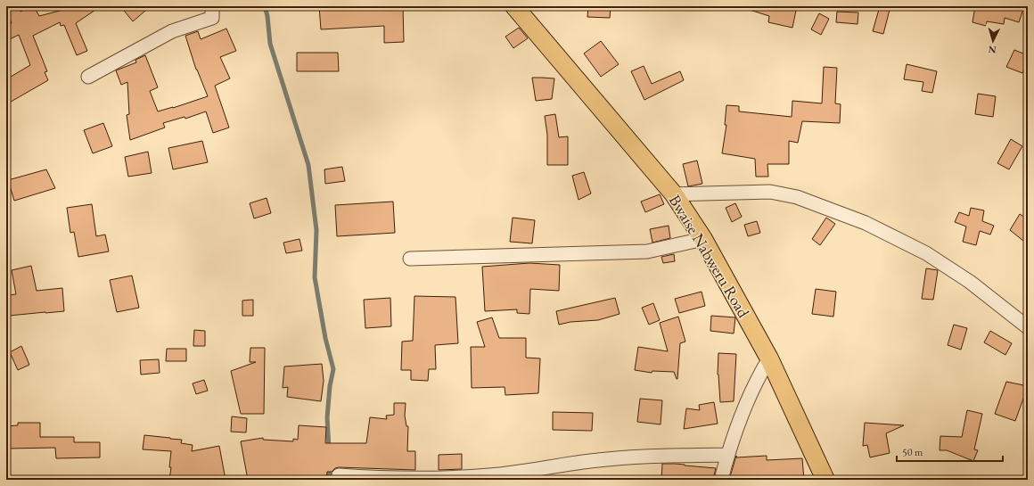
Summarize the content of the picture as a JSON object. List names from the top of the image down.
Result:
{
  "streets": {
    "main road": ["Bwaise Nabweru Road"]
  },
  "scale_bar": "50 m",
  "north": "bottom"
}
